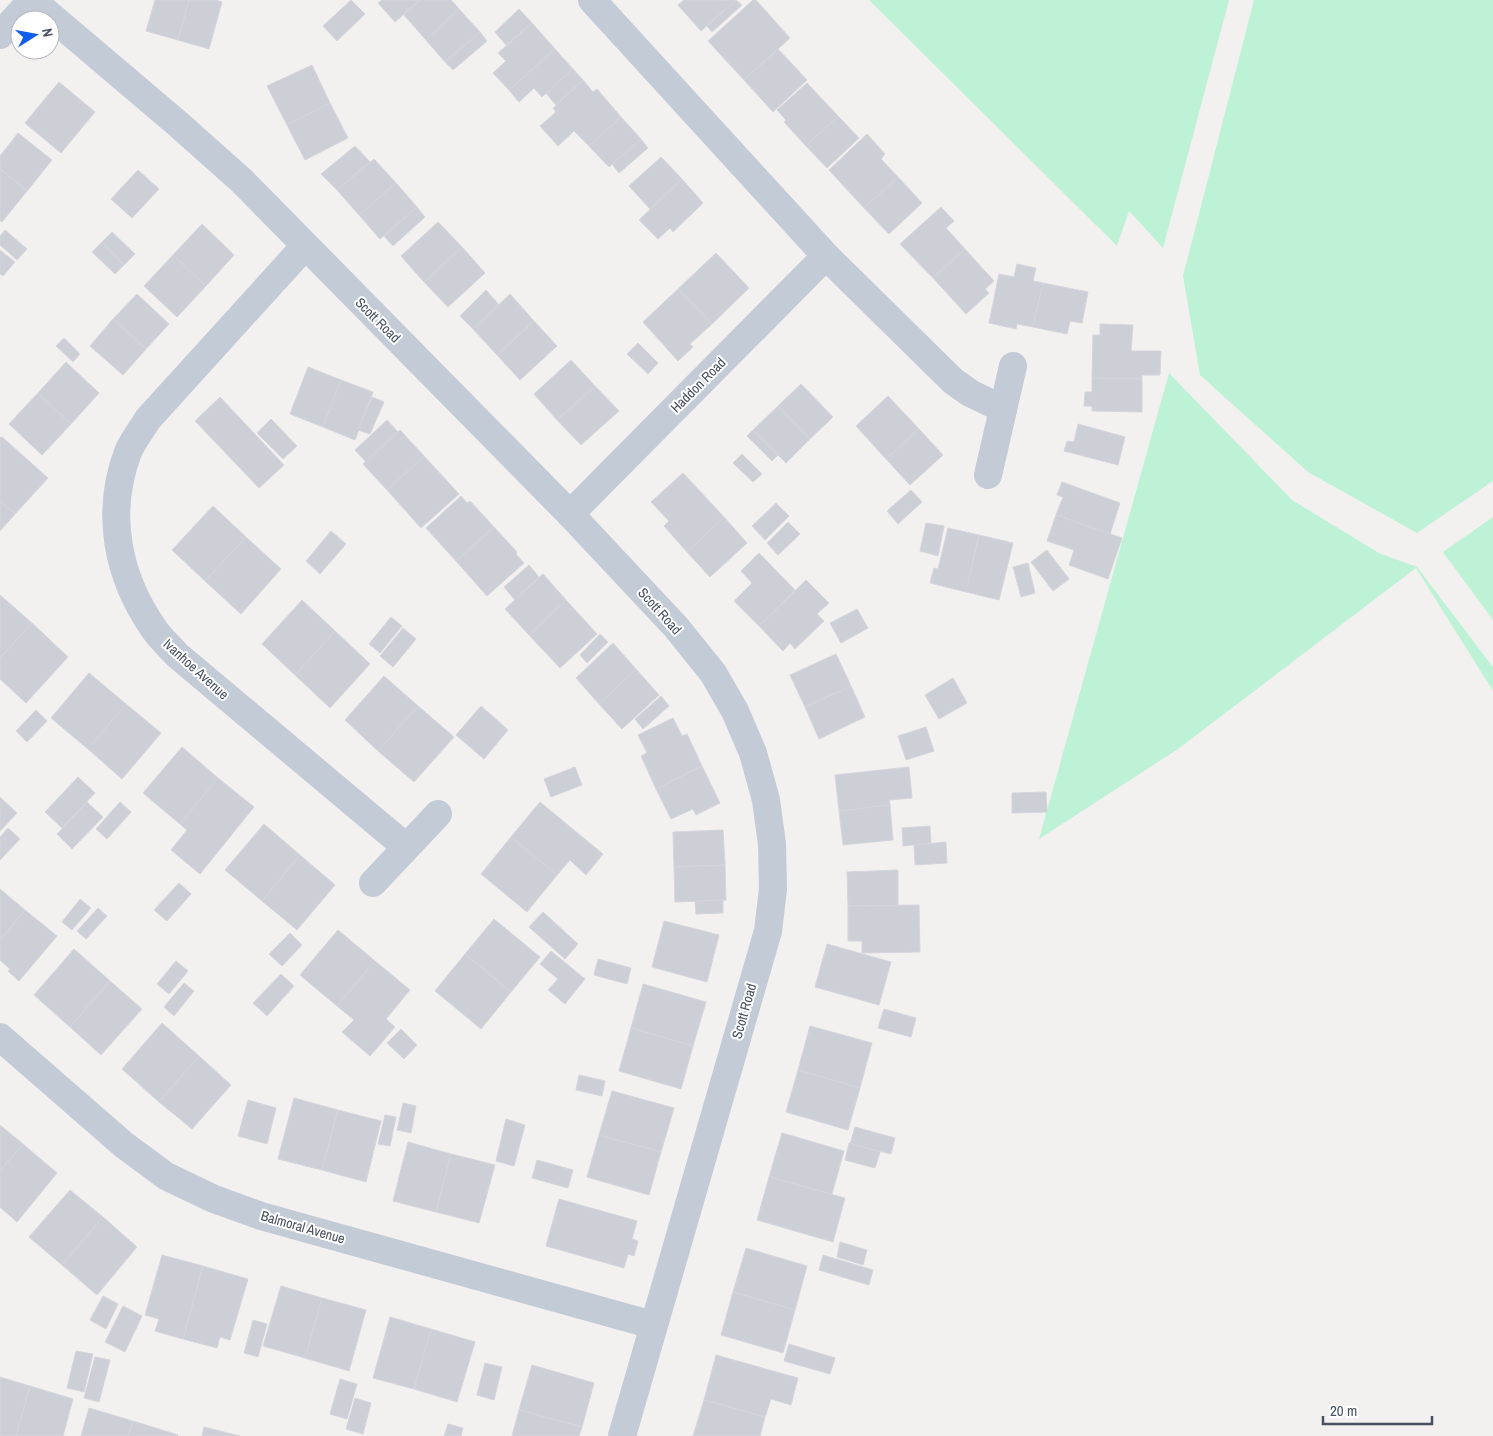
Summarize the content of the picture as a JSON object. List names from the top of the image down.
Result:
{
  "streets": {
    "street": [
      "Scott Road",
      "Haddon Road",
      "Ivanhoe Avenue",
      "Balmoral Avenue"
    ]
  },
  "crossings": [
    ["Scott Road", "Haddon Road"],
    ["Scott Road", "Ivanhoe Avenue"],
    ["Scott Road", "Balmoral Avenue"]
  ],
  "scale_bar": "20 m",
  "north": "right"
}
